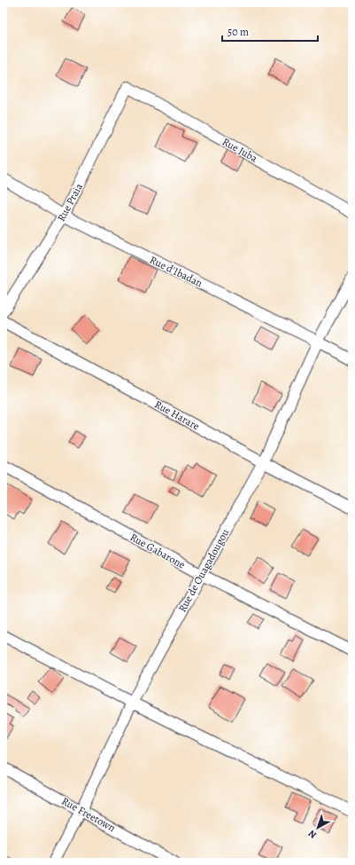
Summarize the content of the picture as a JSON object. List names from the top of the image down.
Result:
{
  "streets": {
    "street": [
      "Rue Juba",
      "Rue Praia",
      "Rue d'Ibadan",
      "Rue Harare",
      "Rue Gabarone",
      "Rue de Ouagadougou",
      "Rue Freetown"
    ]
  },
  "crossings": [
    ["Rue Juba", "Rue Praia"],
    ["Rue Praia", "Rue d'Ibadan"],
    ["Rue d'Ibadan", "Rue de Ouagadougou"],
    ["Rue Harare", "Rue de Ouagadougou"],
    ["Rue Gabarone", "Rue de Ouagadougou"],
    ["Rue de Ouagadougou", "Rue Freetown"]
  ],
  "scale_bar": "50 m",
  "north": "bottom left"
}
